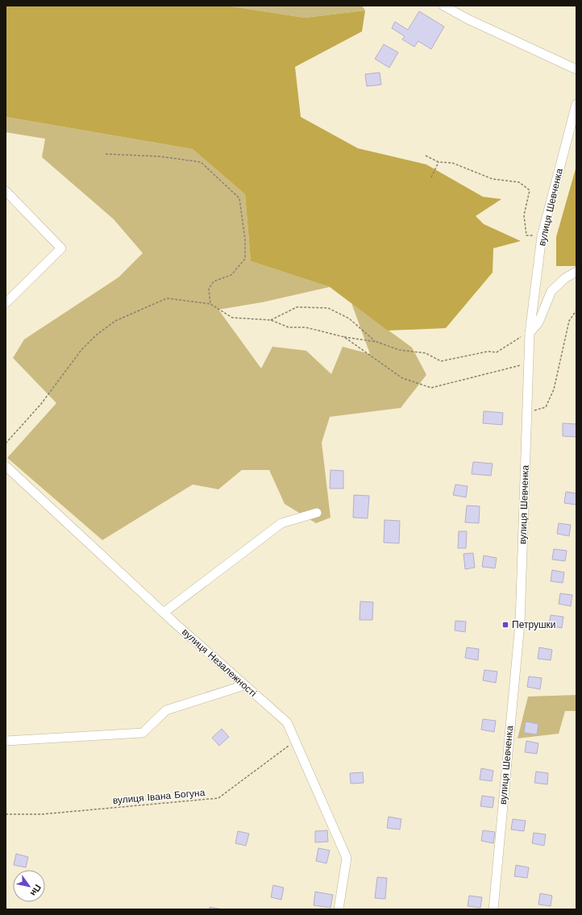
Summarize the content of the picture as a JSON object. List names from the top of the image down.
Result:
{
  "streets": {
    "street": ["вулиця Шевченка", "вулиця Незалежності"],
    "path": ["вулиця Івана Богуна"]
  },
  "crossings": [
    ["вулиця Незалежності", "вулиця Івана Богуна"]
  ],
  "places": {
    "transit": ["Петрушки"]
  },
  "north": "bottom right"
}
